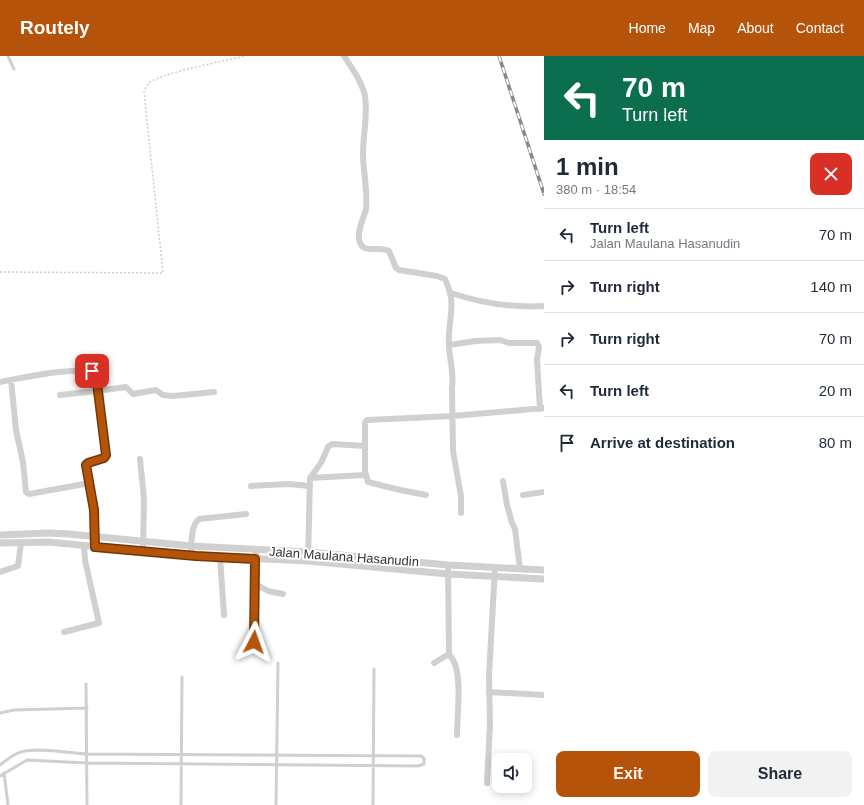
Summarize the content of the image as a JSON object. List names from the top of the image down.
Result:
{
  "streets": {
    "street": ["Jalan Maulana Hasanudin"]
  },
  "page": {
    "header": "Routely",
    "nav": [
      "Home",
      "Map",
      "About",
      "Contact"
    ],
    "turn": ["70 m", "Turn left"],
    "heading": ["1 min", "380 m · 18:54"],
    "list": [
      {
        "name": "Turn left",
        "note": "Jalan Maulana Hasanudin",
        "value": "70 m"
      },
      {
        "name": "Turn right",
        "value": "140 m"
      },
      {
        "name": "Turn right",
        "value": "70 m"
      },
      {
        "name": "Turn left",
        "value": "20 m"
      },
      {
        "name": "Arrive at destination",
        "value": "80 m"
      }
    ],
    "buttons": ["Exit", "Share"]
  }
}
